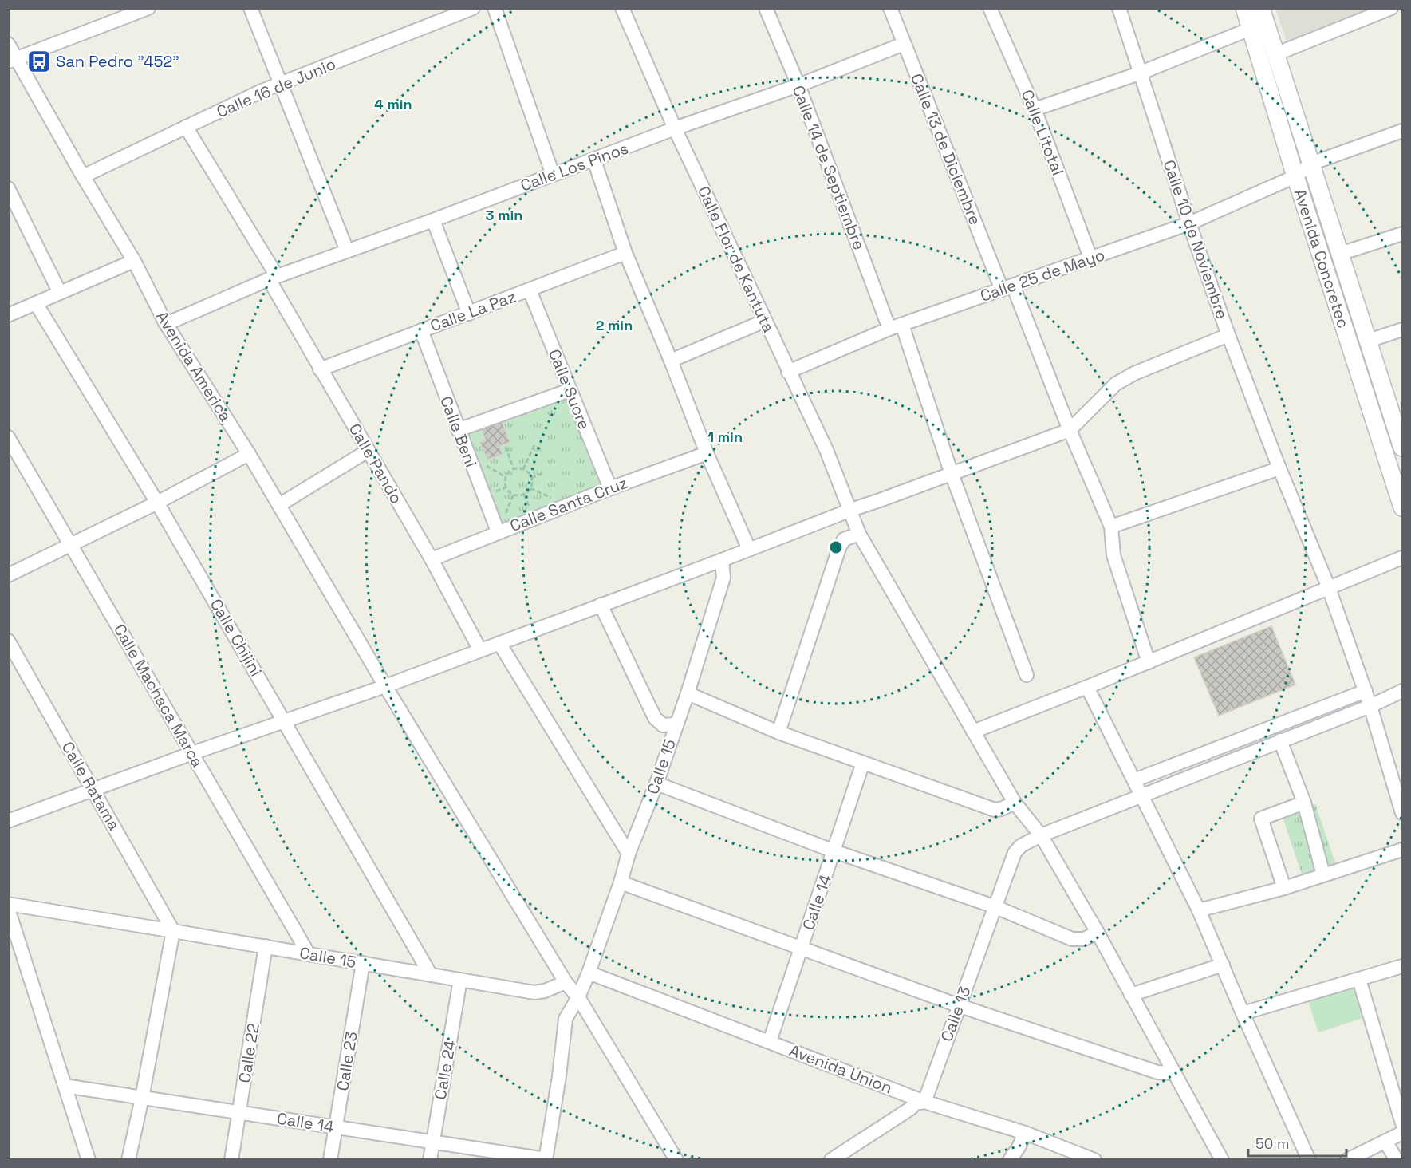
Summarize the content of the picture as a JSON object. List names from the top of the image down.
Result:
{
  "streets": {
    "street": [
      "Calle 16 de Junio",
      "Calle Litotal",
      "Calle 13 de Diciembre",
      "Calle Los Pinos",
      "Calle 14 de Septiembre",
      "Calle 10 de Noviembre",
      "Avenida Concretec",
      "Calle Flor de Kantuta",
      "Calle 25 de Mayo",
      "Calle La Paz",
      "Avenida America",
      "Calle Sucre",
      "Calle Beni",
      "Calle Pando",
      "Calle Santa Cruz",
      "Calle Chijini",
      "Calle Machaca Marca",
      "Calle 15",
      "Calle Ratama",
      "Calle 14",
      "Calle 13",
      "Calle 22",
      "Calle 23",
      "Avenida Union",
      "Calle 24"
    ]
  },
  "crossings": [
    ["Calle 16 de Junio", "Avenida America"],
    ["Calle 16 de Junio", "Calle Pando"],
    ["Calle Litotal", "Calle 25 de Mayo"],
    ["Calle 13 de Diciembre", "Calle Los Pinos"],
    ["Calle 13 de Diciembre", "Calle 25 de Mayo"],
    ["Calle Los Pinos", "Calle 14 de Septiembre"],
    ["Calle Los Pinos", "Calle Flor de Kantuta"],
    ["Calle Los Pinos", "Avenida America"],
    ["Calle Los Pinos", "Calle Pando"],
    ["Calle 14 de Septiembre", "Calle 25 de Mayo"],
    ["Calle 10 de Noviembre", "Calle 25 de Mayo"],
    ["Calle 10 de Noviembre", "Calle 13"],
    ["Avenida Concretec", "Calle 25 de Mayo"],
    ["Calle Flor de Kantuta", "Calle 25 de Mayo"],
    ["Calle Flor de Kantuta", "Calle 13"],
    ["Calle La Paz", "Calle Sucre"],
    ["Calle La Paz", "Calle Beni"],
    ["Calle La Paz", "Calle Pando"],
    ["Avenida America", "Calle 15"],
    ["Calle Sucre", "Calle Santa Cruz"],
    ["Calle Beni", "Calle Santa Cruz"],
    ["Calle Pando", "Calle Santa Cruz"],
    ["Calle Chijini", "Calle 15"],
    ["Calle Machaca Marca", "Calle 15"],
    ["Calle 15", "Calle Ratama"],
    ["Calle 15", "Calle 22"],
    ["Calle 15", "Calle 23"],
    ["Calle 15", "Avenida Union"],
    ["Calle 15", "Calle 24"],
    ["Calle 14", "Calle 22"],
    ["Calle 14", "Calle 23"],
    ["Calle 14", "Avenida Union"],
    ["Calle 14", "Calle 24"],
    ["Calle 13", "Avenida Union"]
  ],
  "places": {
    "bus stop": ["San Pedro \"452\""]
  },
  "scale_bar": "50 m",
  "rings": [
    "4 min",
    "3 min",
    "2 min",
    "1 min"
  ]
}
